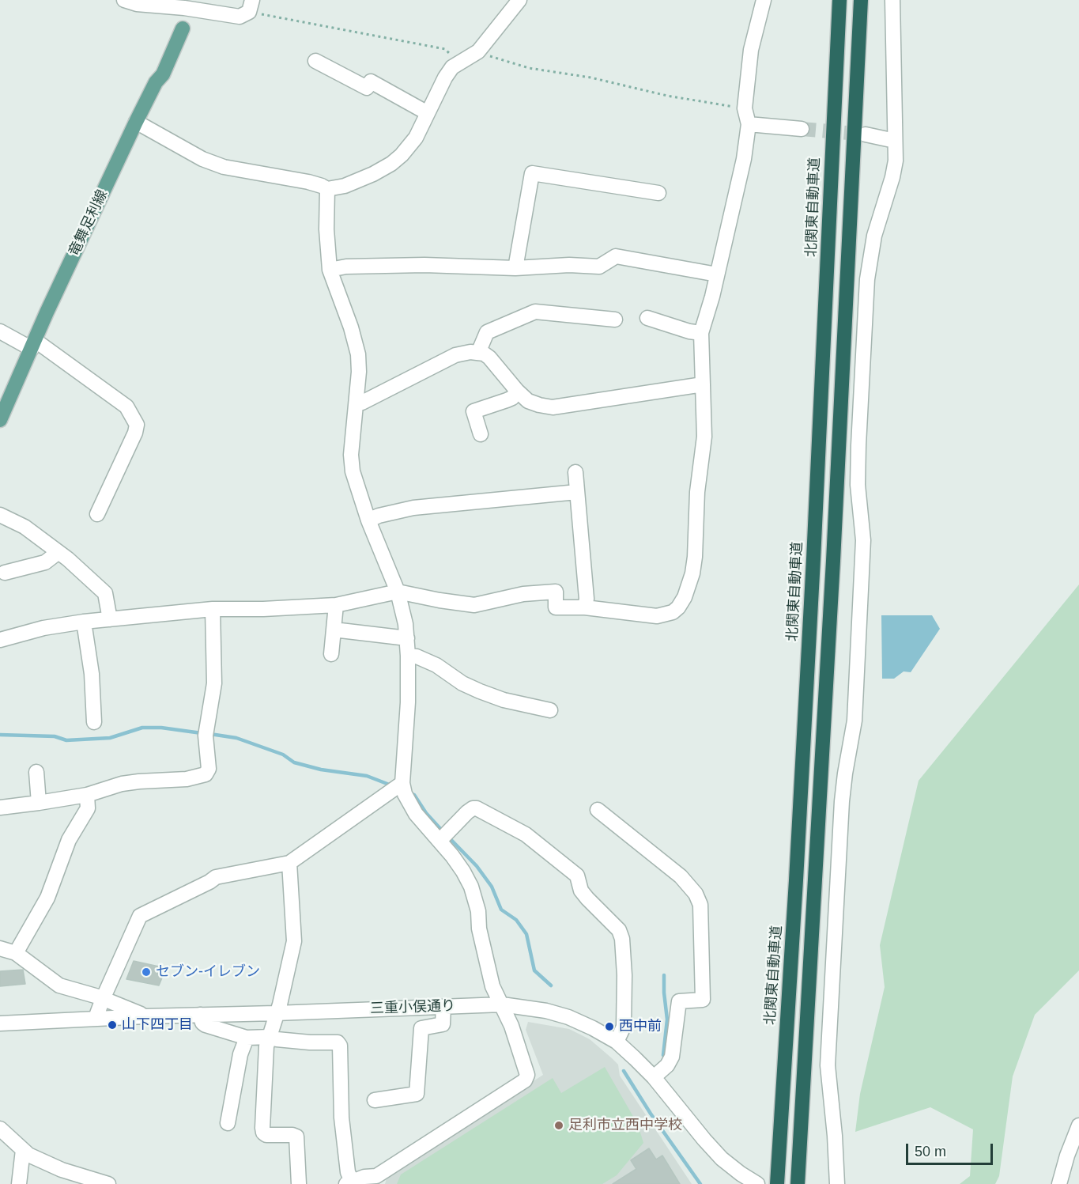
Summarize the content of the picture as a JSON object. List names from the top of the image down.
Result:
{
  "streets": {
    "highway": ["北関東自動車道"],
    "main road": ["竜舞足利線"],
    "street": ["三重小俣通り"]
  },
  "places": [
    "セブン-イレブン",
    "山下四丁目",
    "西中前",
    "足利市立西中学校"
  ],
  "scale_bar": "50 m"
}
